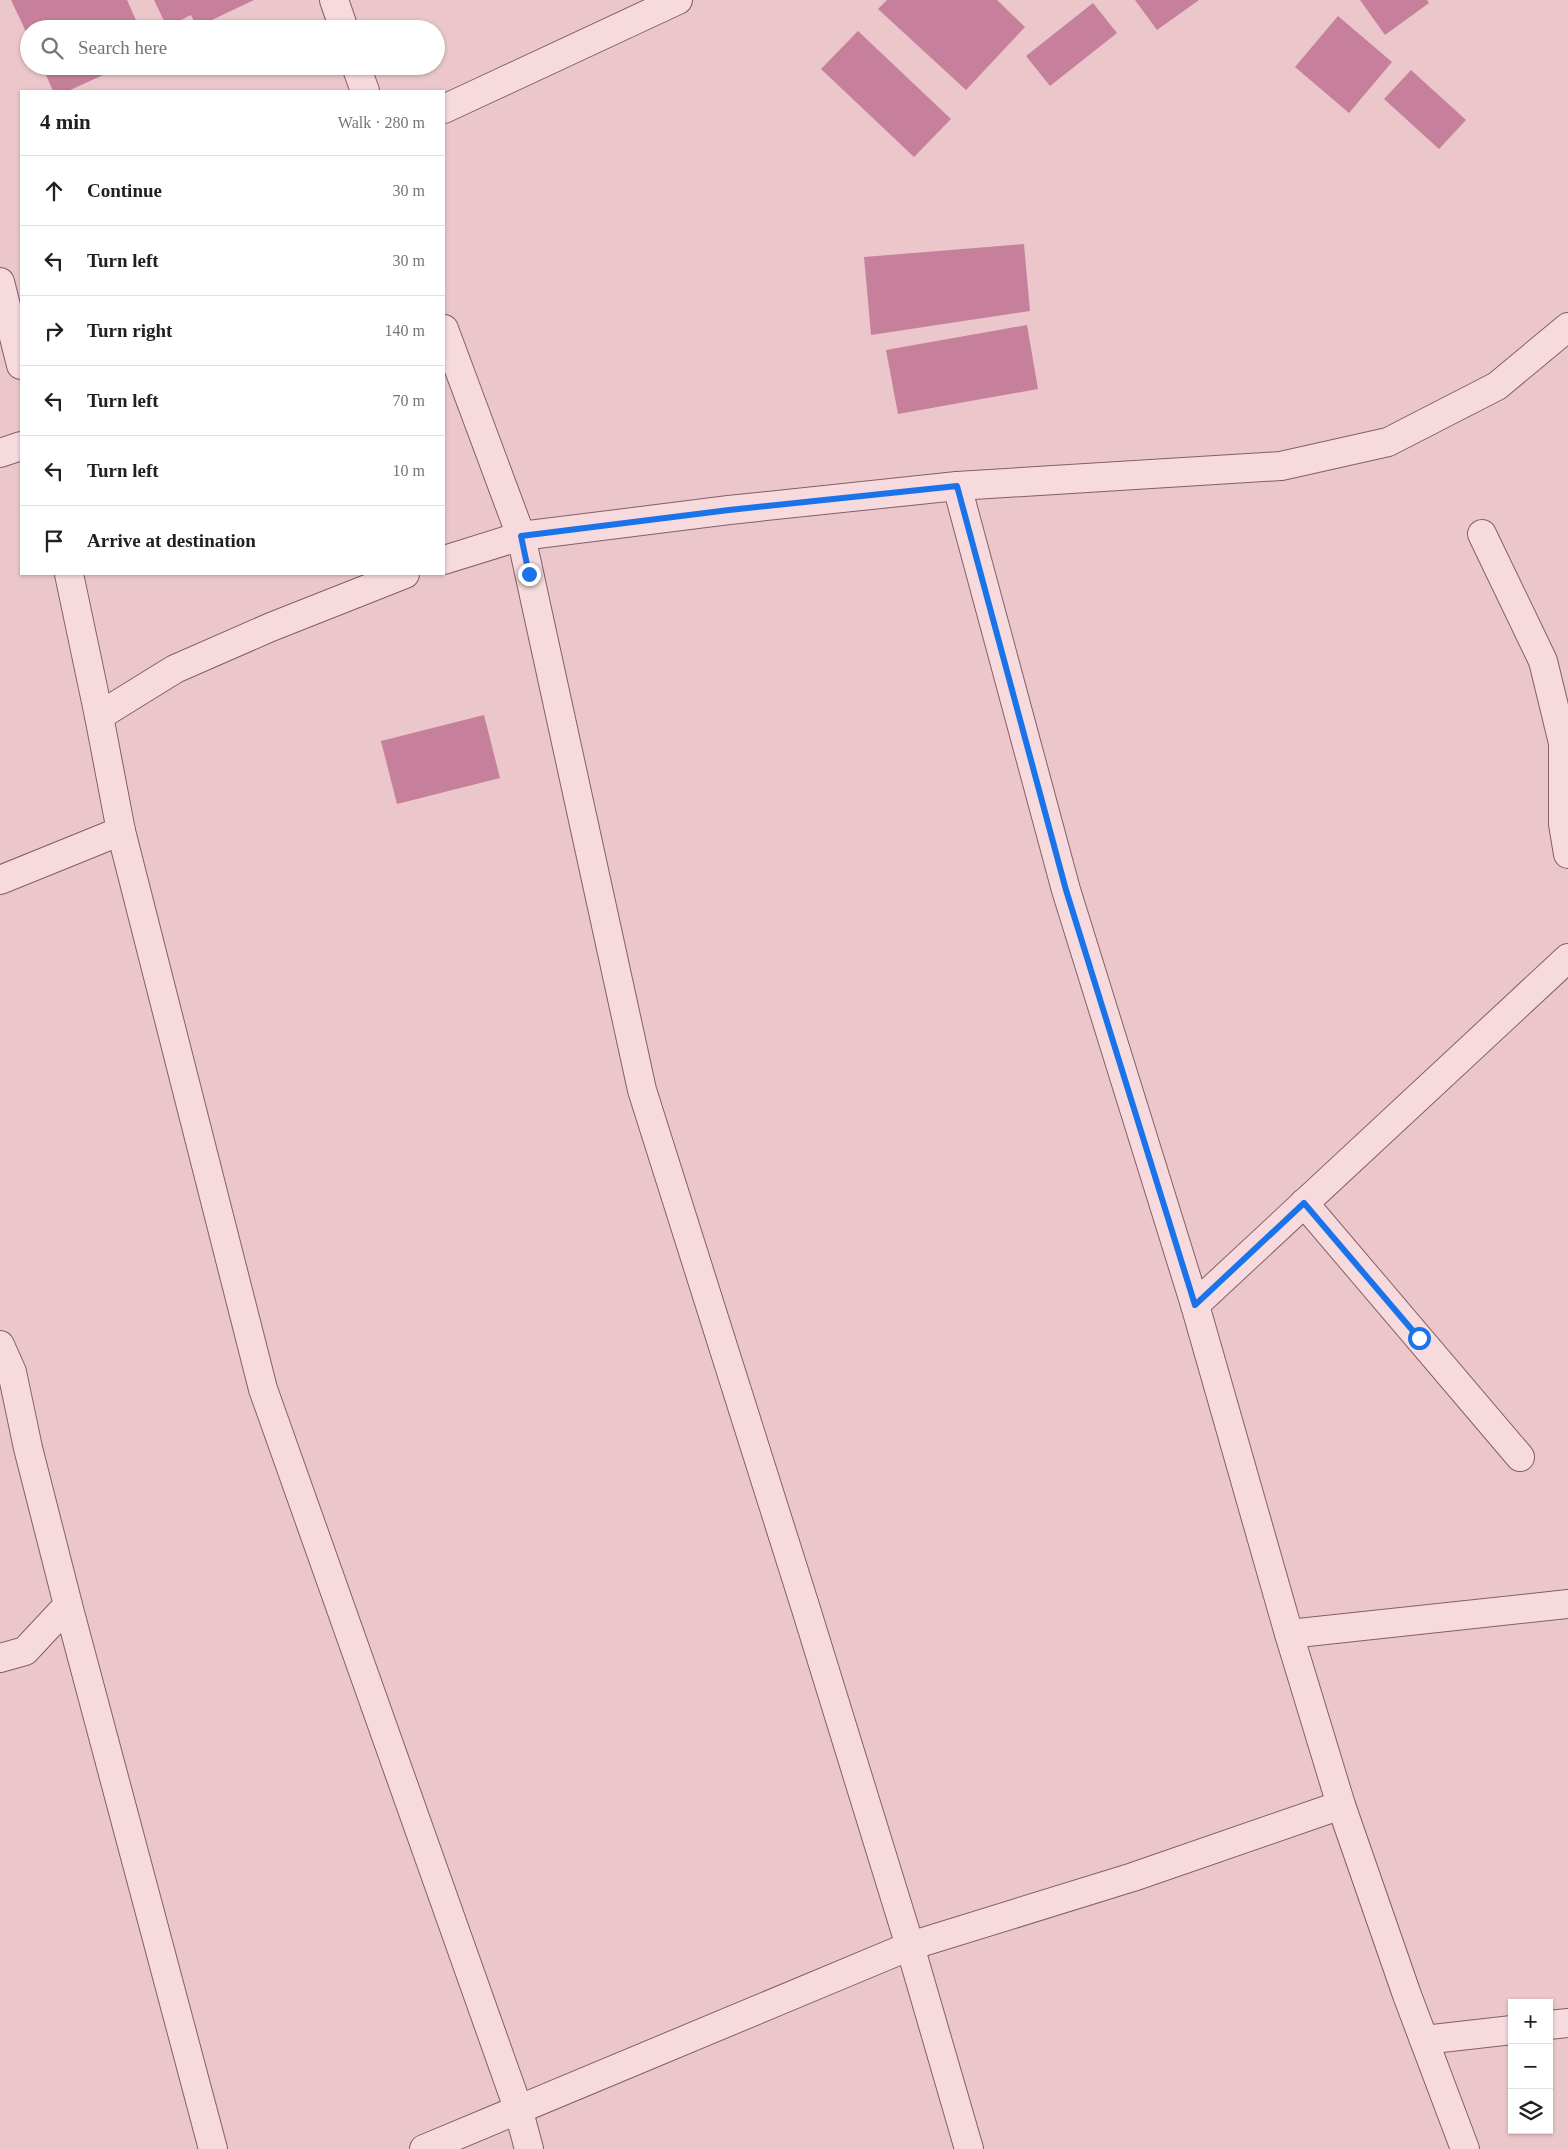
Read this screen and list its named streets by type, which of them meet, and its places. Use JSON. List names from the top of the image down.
{
  "page": {
    "search": "Search here",
    "heading": ["4 min", "Walk · 280 m"],
    "list": [
      ["Continue", "30 m"],
      ["Turn left", "30 m"],
      ["Turn right", "140 m"],
      ["Turn left", "70 m"],
      ["Turn left", "10 m"],
      "Arrive at destination"
    ],
    "map_buttons": ["+", "−"]
  }
}
